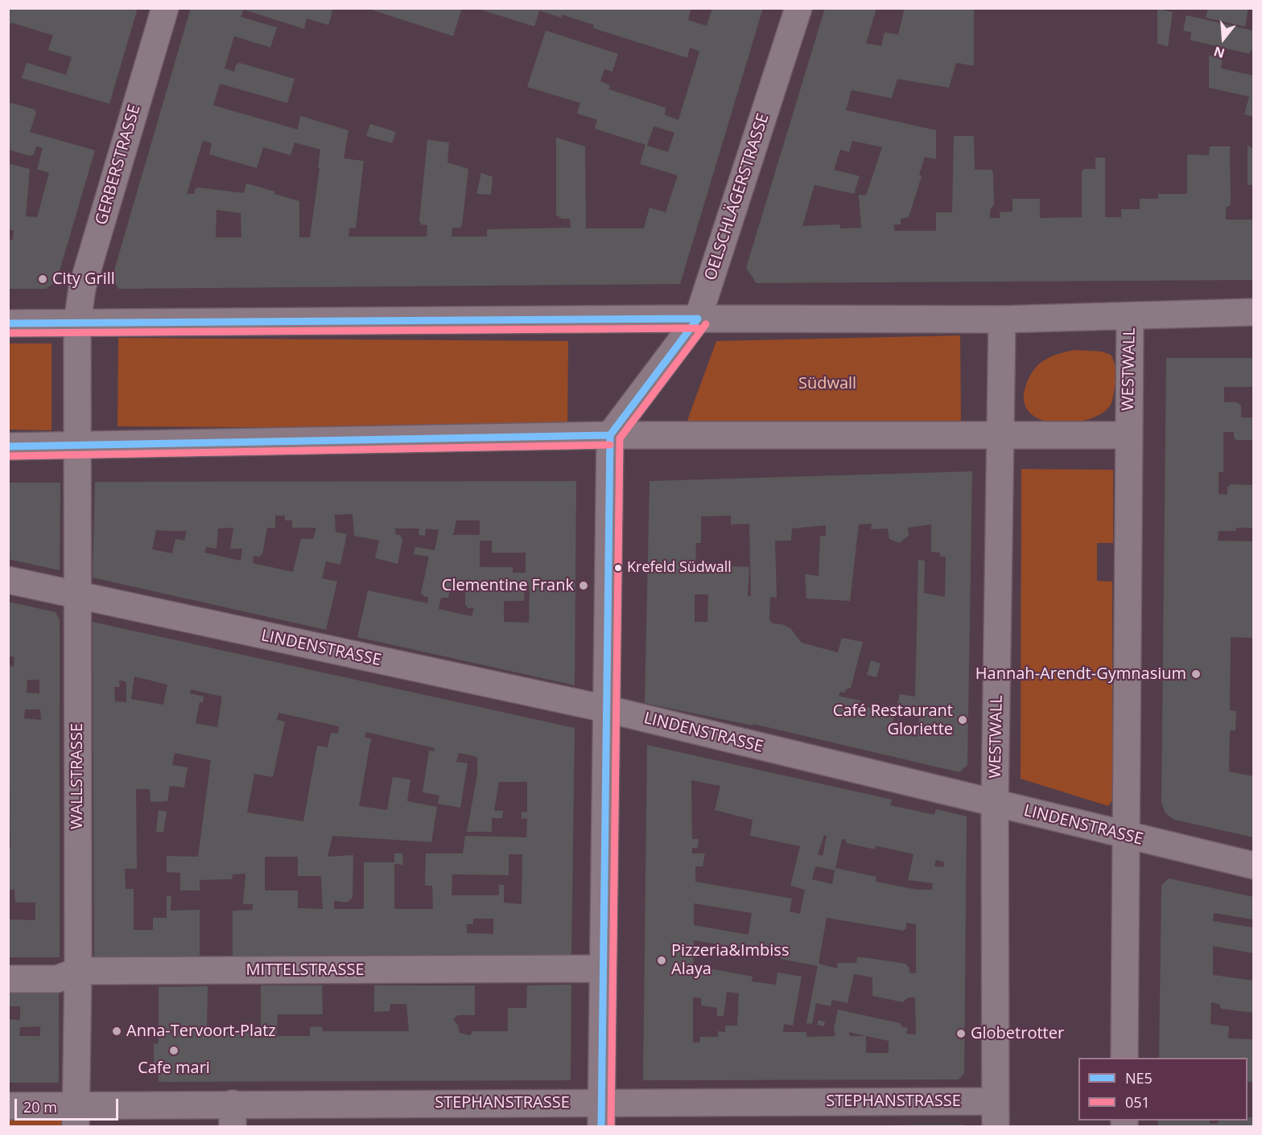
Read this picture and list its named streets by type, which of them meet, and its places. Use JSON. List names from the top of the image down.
{
  "streets": {
    "street": [
      "GERBERSTRASSE",
      "OELSCHLÄGERSTRASSE",
      "WESTWALL",
      "LINDENSTRASSE",
      "WALLSTRASSE",
      "MITTELSTRASSE",
      "STEPHANSTRASSE"
    ]
  },
  "crossings": [
    ["GERBERSTRASSE", "WALLSTRASSE"],
    ["WESTWALL", "LINDENSTRASSE"],
    ["WESTWALL", "STEPHANSTRASSE"],
    ["LINDENSTRASSE", "WALLSTRASSE"],
    ["WALLSTRASSE", "MITTELSTRASSE"],
    ["WALLSTRASSE", "STEPHANSTRASSE"]
  ],
  "parks": ["Südwall"],
  "places": [
    "City Grill",
    "Krefeld Südwall",
    "Clementine Frank",
    "Hannah-Arendt-Gymnasium",
    "Café Restaurant Gloriette",
    "Pizzeria&Imbiss Alaya",
    "Anna-Tervoort-Platz",
    "Globetrotter",
    "Cafe mari"
  ],
  "lines": ["transit line NE5", "transit line 051"],
  "legend": ["NE5", "051"],
  "scale_bar": "20 m",
  "north": "bottom"
}
